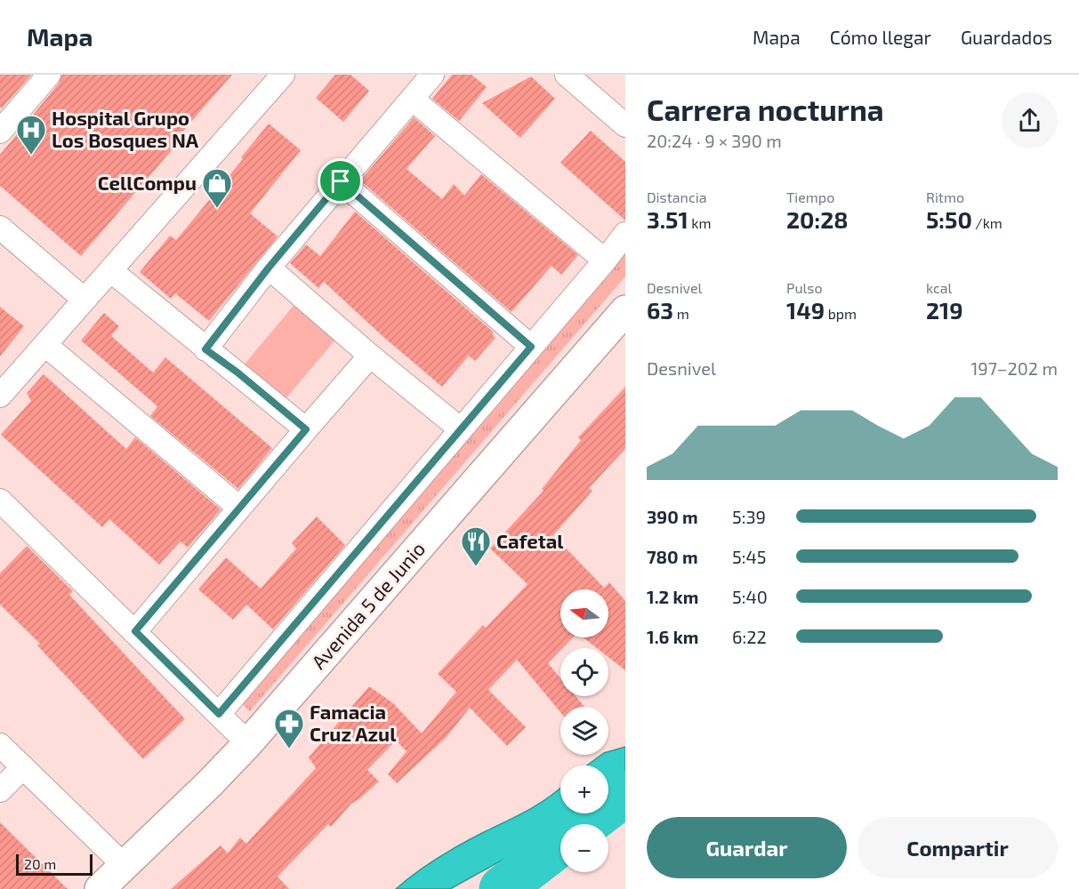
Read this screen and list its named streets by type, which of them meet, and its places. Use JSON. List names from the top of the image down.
{
  "streets": {
    "street": ["Avenida 5 de Junio"]
  },
  "places": {
    "hospital": ["Hospital Grupo Los Bosques NA"],
    "shop": ["CellCompu"],
    "restaurant": ["Cafetal"],
    "pharmacy": ["Famacia Cruz Azul"]
  },
  "scale_bar": "20 m",
  "north": "left",
  "page": {
    "header": "Mapa",
    "nav": ["Mapa", "Cómo llegar", "Guardados"],
    "heading": ["Carrera nocturna", "20:24 · 9 × 390 m"],
    "stats": [
      ["Distancia", "3.51 km"],
      ["Tiempo", "20:28"],
      ["Ritmo", "5:50 /km"],
      ["Desnivel", "63 m"],
      ["Pulso", "149 bpm"],
      ["kcal", "219"]
    ],
    "chart": ["Desnivel", "197–202 m"],
    "list": [
      {
        "name": "390 m",
        "note": "5:39"
      },
      {
        "name": "780 m",
        "note": "5:45"
      },
      {
        "name": "1.2 km",
        "note": "5:40"
      },
      {
        "name": "1.6 km",
        "note": "6:22"
      }
    ],
    "map_buttons": ["+", "−"],
    "buttons": ["Guardar", "Compartir"],
    "scale": "20 m"
  }
}
